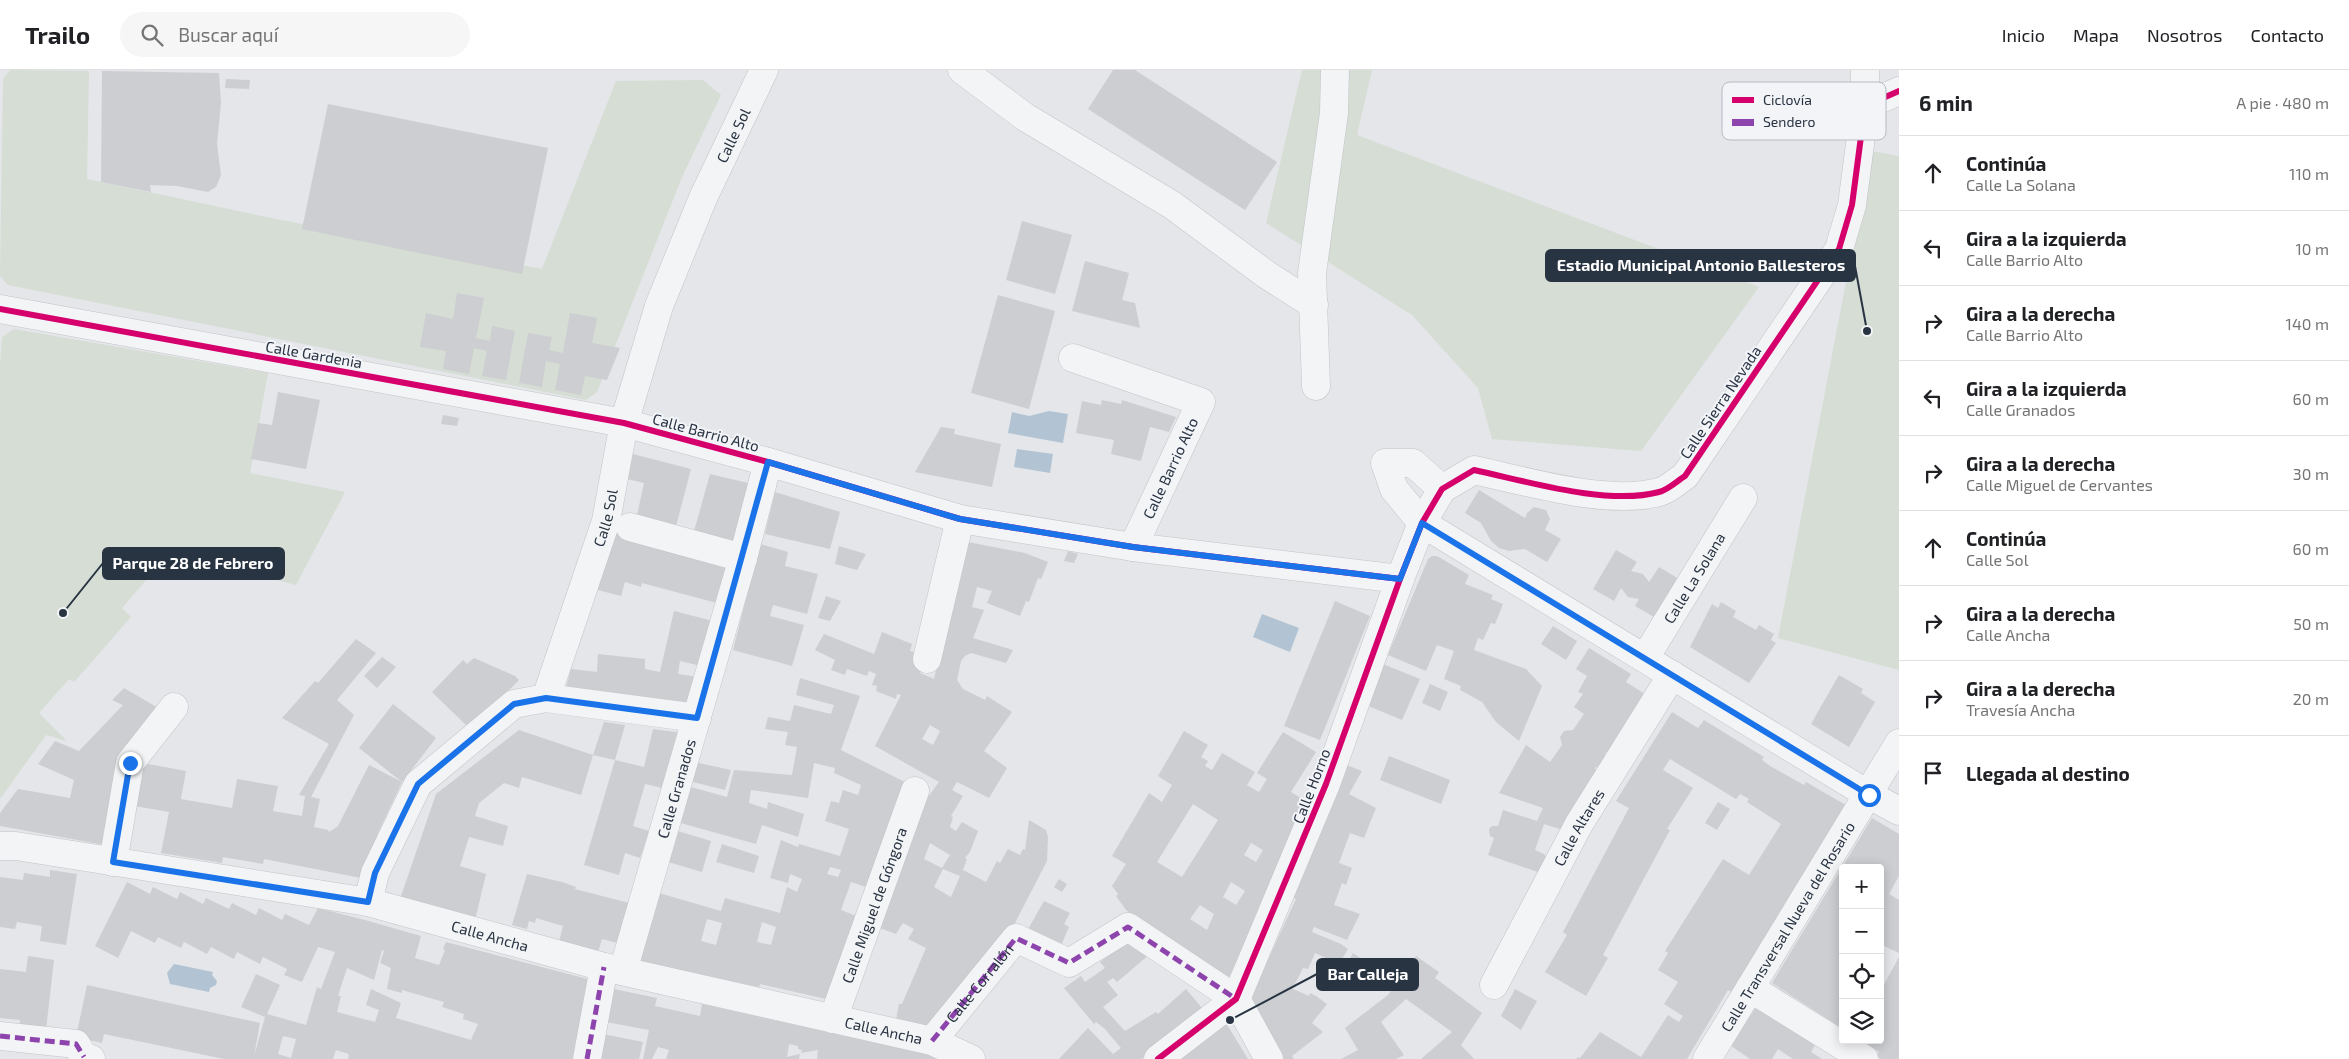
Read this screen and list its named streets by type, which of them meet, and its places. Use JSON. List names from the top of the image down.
{
  "streets": {
    "street": [
      "Calle Sol",
      "Calle Gardenia",
      "Calle Sierra Nevada",
      "Calle Barrio Alto",
      "Calle La Solana",
      "Calle Horno",
      "Calle Granados",
      "Calle Altares",
      "Calle Miguel de Góngora",
      "Calle Transversal Nueva del Rosario",
      "Calle Ancha",
      "Calle Corralón"
    ]
  },
  "crossings": [
    ["Calle Sol", "Calle Gardenia"],
    ["Calle Sol", "Calle Barrio Alto"],
    ["Calle Gardenia", "Calle Barrio Alto"],
    ["Calle Barrio Alto", "Calle Horno"],
    ["Calle Barrio Alto", "Calle Granados"],
    ["Calle Horno", "Calle Corralón"],
    ["Calle Granados", "Calle Ancha"],
    ["Calle Miguel de Góngora", "Calle Ancha"],
    ["Calle Ancha", "Calle Corralón"]
  ],
  "places": ["Estadio Municipal Antonio Ballesteros", "Parque 28 de Febrero", "Bar Calleja"],
  "legend": ["Ciclovía", "Sendero"],
  "page": {
    "header": "Trailo",
    "search": "Buscar aquí",
    "nav": [
      "Inicio",
      "Mapa",
      "Nosotros",
      "Contacto"
    ],
    "heading": ["6 min", "A pie · 480 m"],
    "list": [
      ["Continúa", "Calle La Solana", "110 m"],
      ["Gira a la izquierda", "Calle Barrio Alto", "10 m"],
      ["Gira a la derecha", "Calle Barrio Alto", "140 m"],
      ["Gira a la izquierda", "Calle Granados", "60 m"],
      ["Gira a la derecha", "Calle Miguel de Cervantes", "30 m"],
      ["Continúa", "Calle Sol", "60 m"],
      ["Gira a la derecha", "Calle Ancha", "50 m"],
      ["Gira a la derecha", "Travesía Ancha", "20 m"],
      "Llegada al destino"
    ],
    "map_buttons": ["+", "−"]
  }
}
